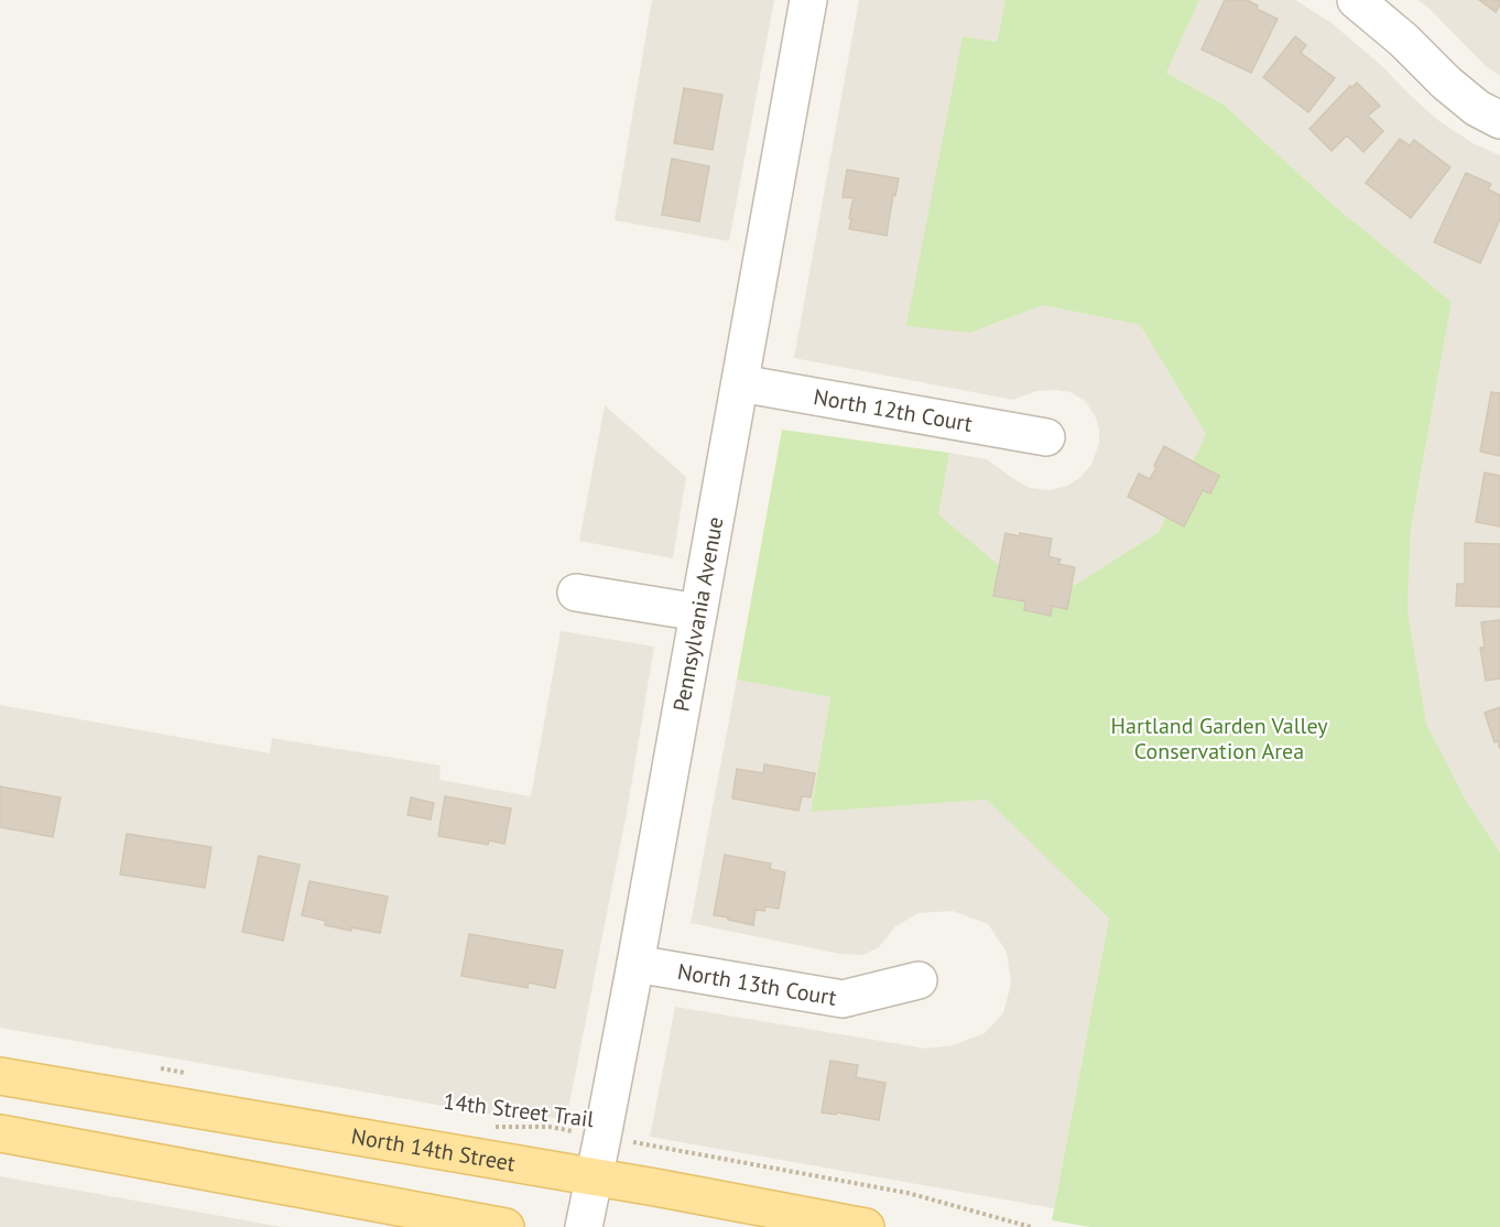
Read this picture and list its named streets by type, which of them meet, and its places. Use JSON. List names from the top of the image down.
{
  "streets": {
    "main road": ["North 14th Street"],
    "street": ["North 12th Court", "Pennsylvania Avenue", "North 13th Court"],
    "path": ["14th Street Trail"]
  },
  "crossings": [
    ["North 12th Court", "Pennsylvania Avenue"],
    ["Pennsylvania Avenue", "North 13th Court"],
    ["Pennsylvania Avenue", "14th Street Trail"],
    ["Pennsylvania Avenue", "North 14th Street"]
  ],
  "parks": ["Hartland Garden Valley Conservation Area"]
}
